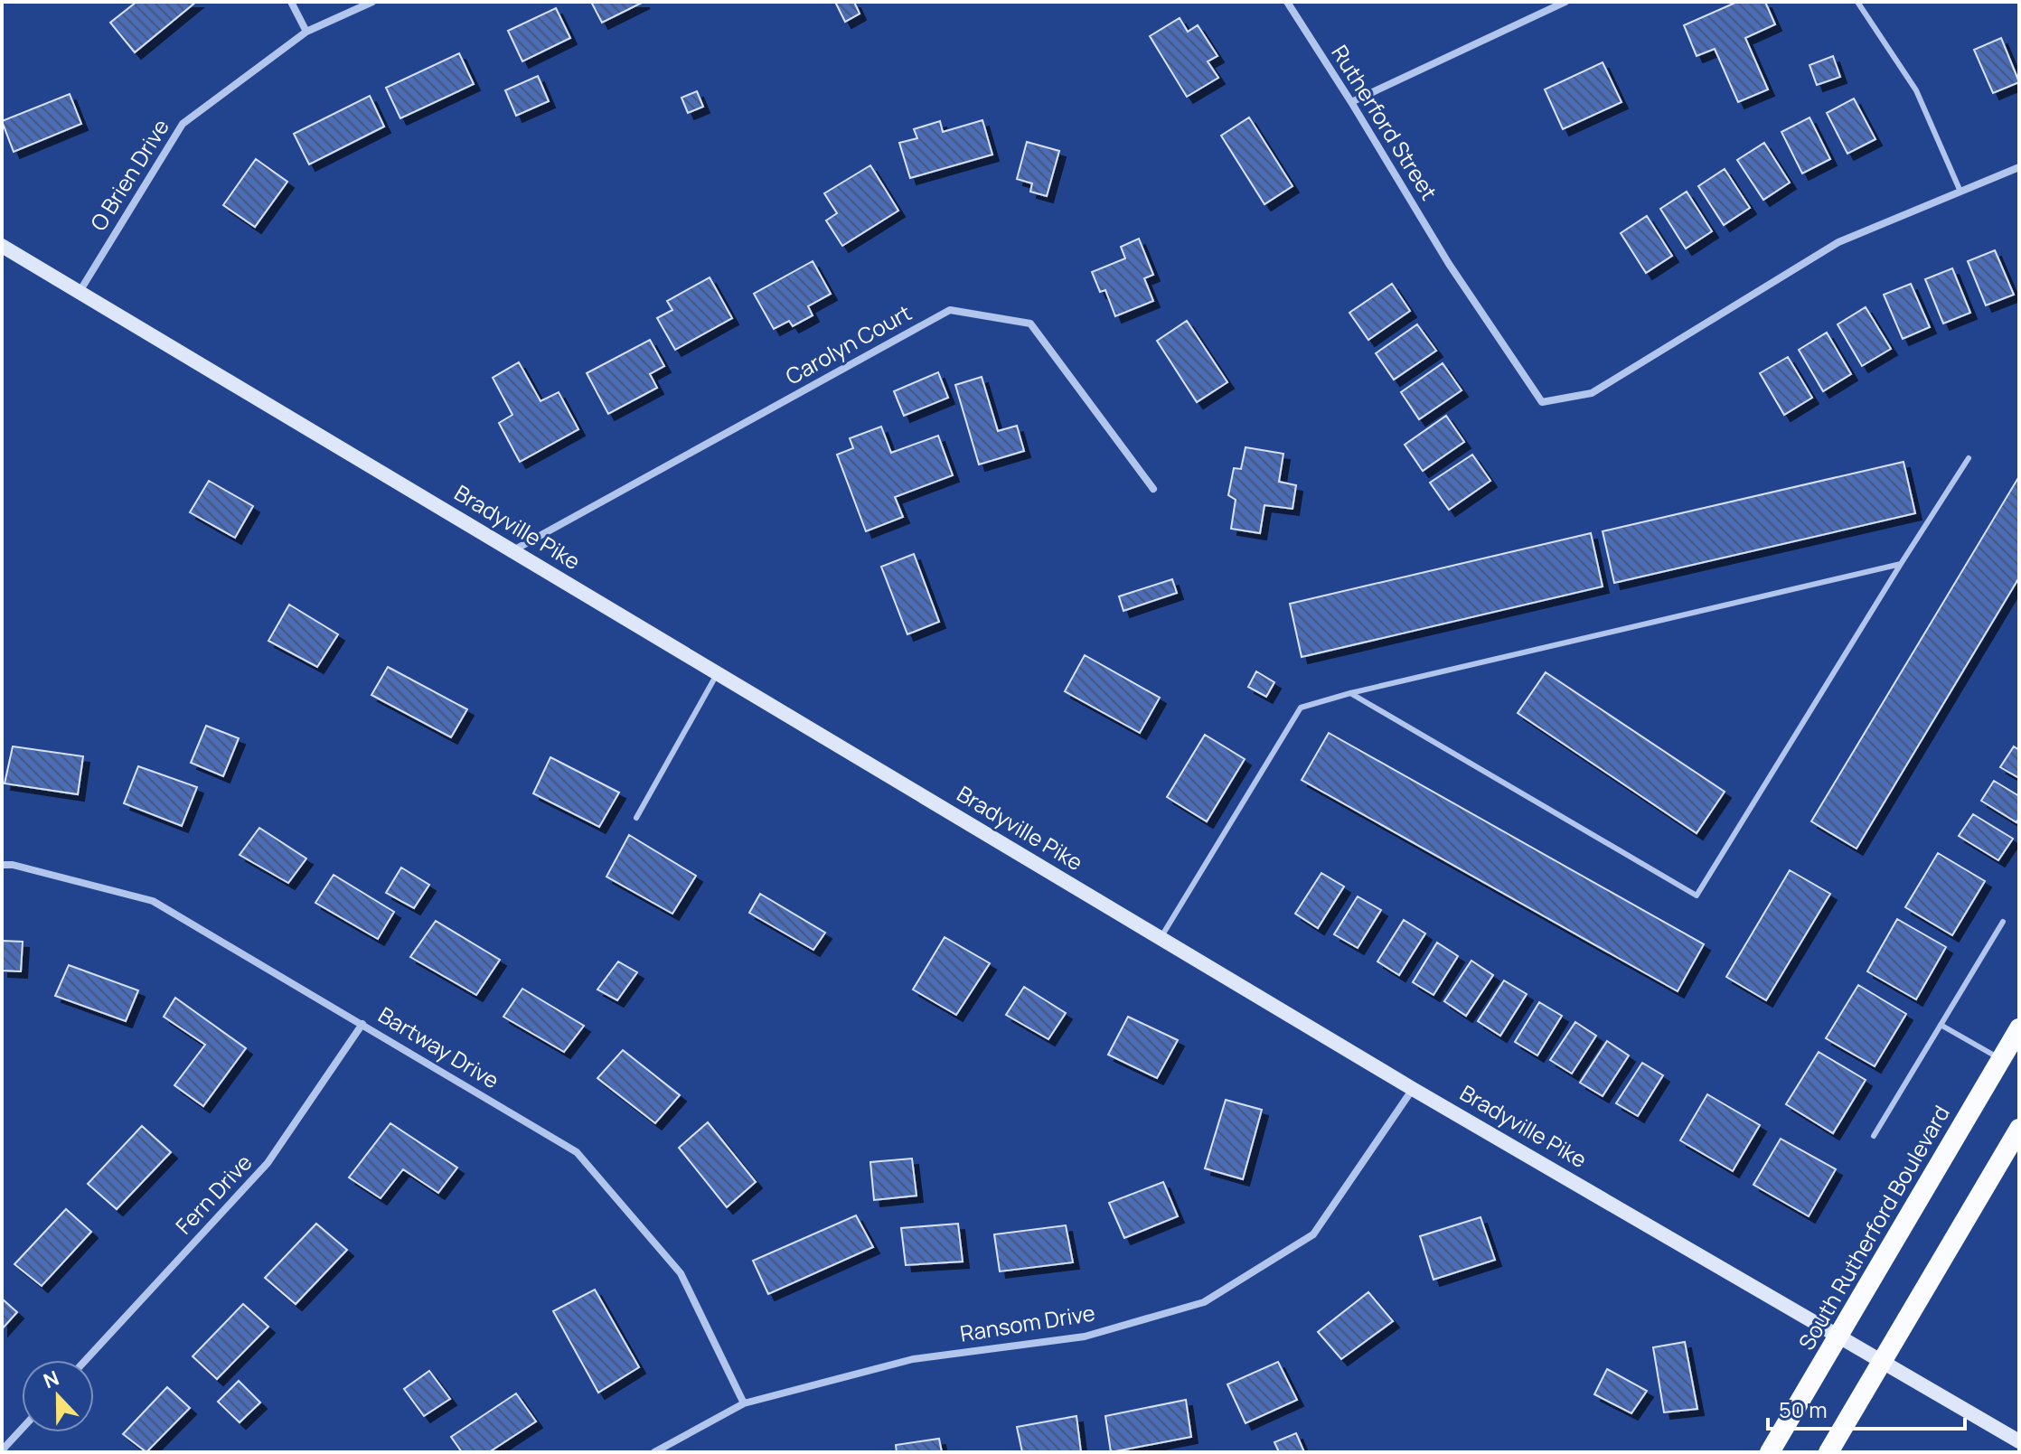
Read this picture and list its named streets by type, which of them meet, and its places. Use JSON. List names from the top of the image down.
{
  "streets": {
    "highway": ["South Rutherford Boulevard"],
    "main road": ["Bradyville Pike"],
    "street": [
      "Rutherford Street",
      "O Brien Drive",
      "Carolyn Court",
      "Bartway Drive",
      "Fern Drive",
      "Ransom Drive"
    ]
  },
  "crossings": [
    ["O Brien Drive", "Bradyville Pike"],
    ["Carolyn Court", "Bradyville Pike"],
    ["Bradyville Pike", "South Rutherford Boulevard"],
    ["Bradyville Pike", "Ransom Drive"],
    ["Bartway Drive", "Fern Drive"],
    ["Bartway Drive", "Ransom Drive"]
  ],
  "scale_bar": "50 m",
  "north": "top"
}
